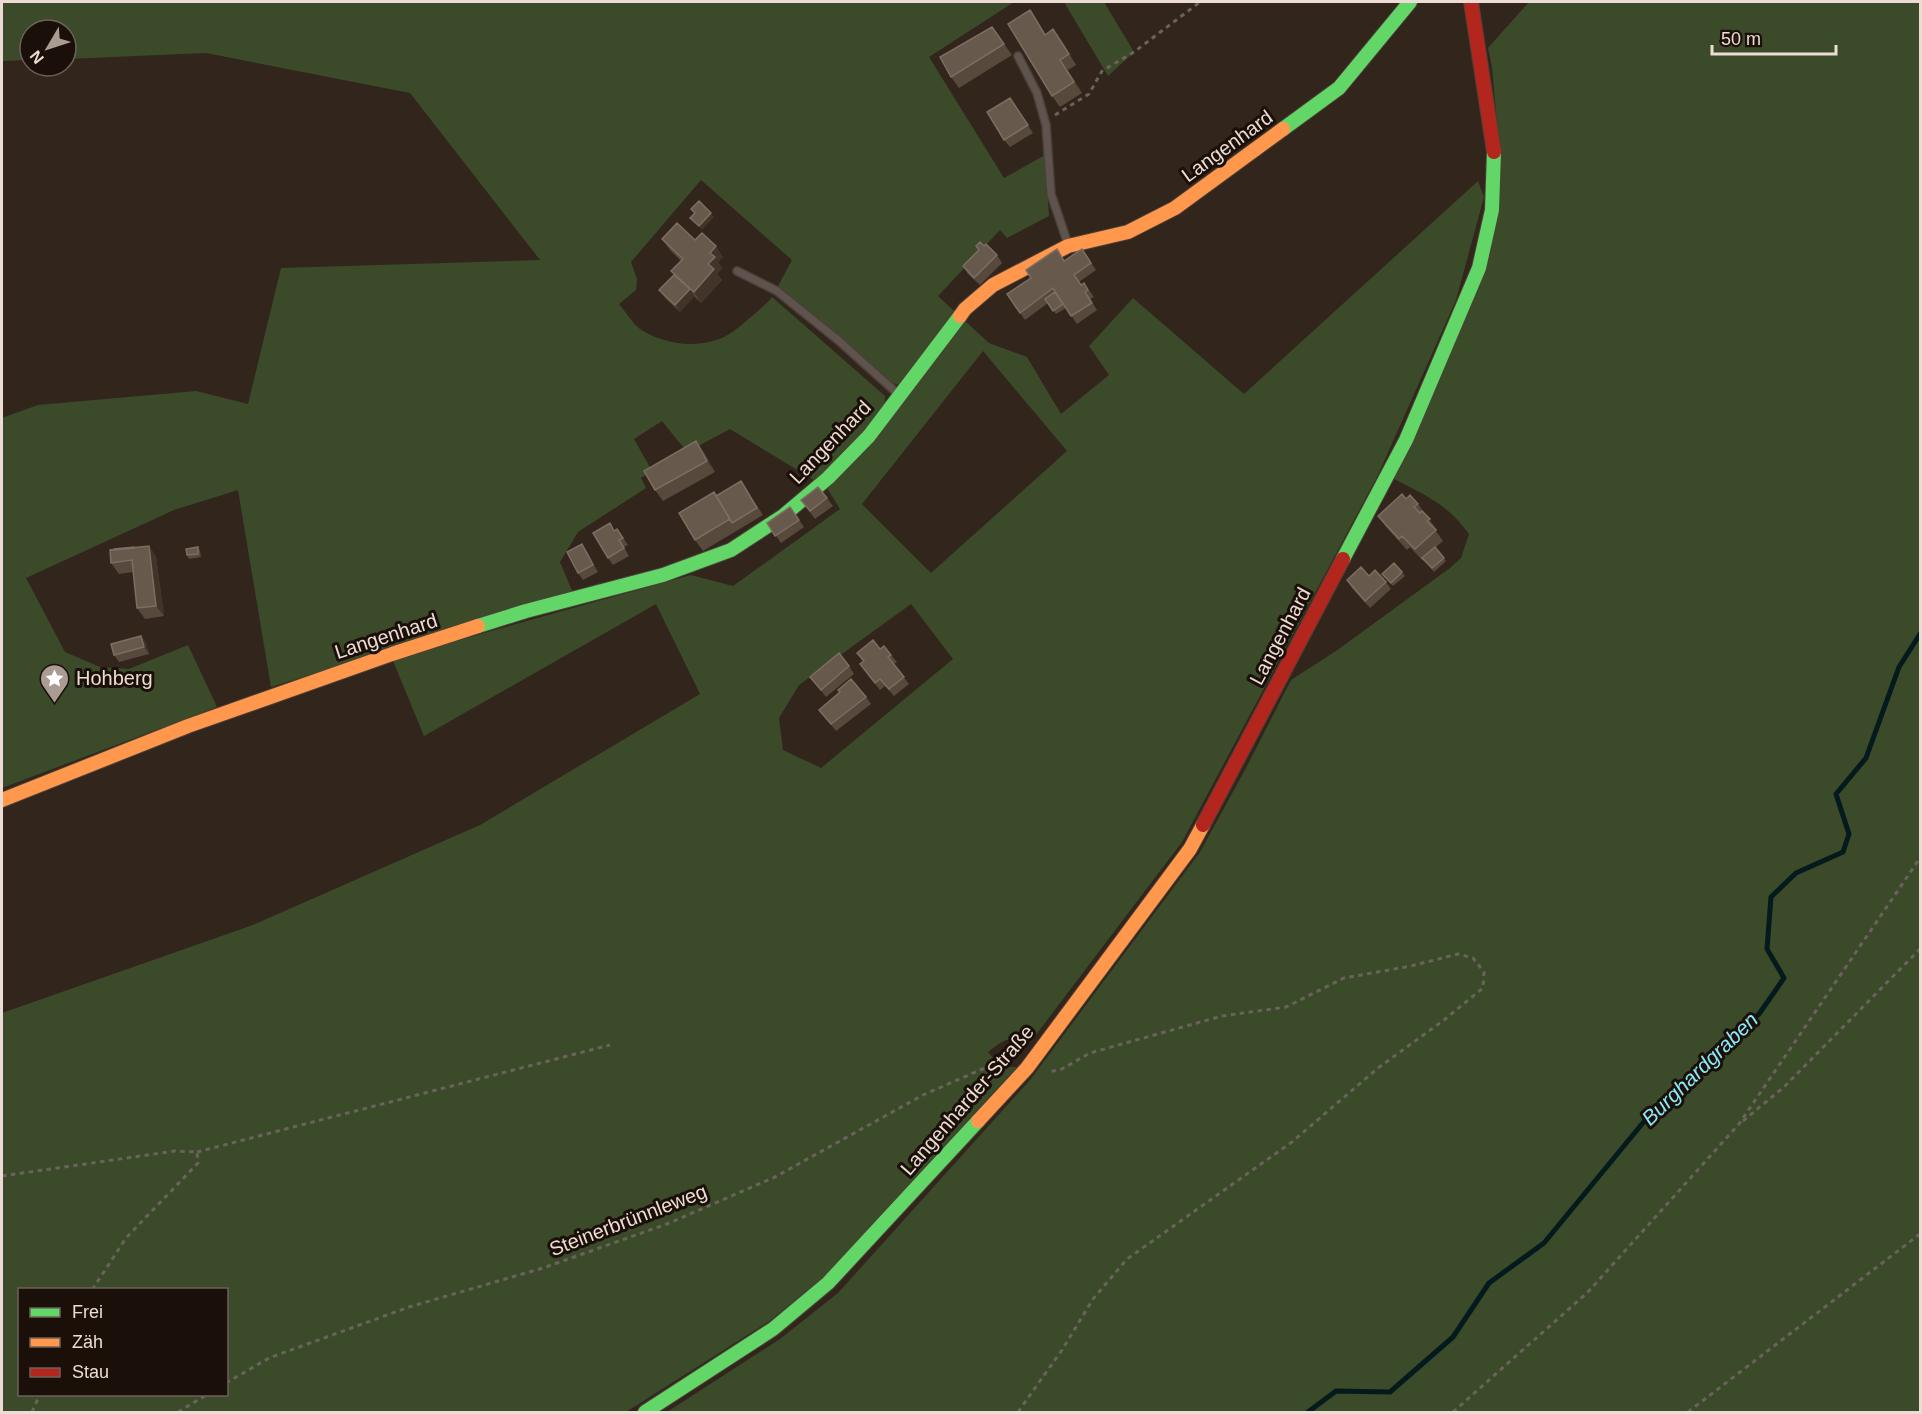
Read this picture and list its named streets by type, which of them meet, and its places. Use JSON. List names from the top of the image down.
{
  "streets": {
    "street": ["Langenhard", "Langenharder-Straße"],
    "path": ["Steinerbrünnleweg"]
  },
  "crossings": [
    ["Langenhard", "Langenharder-Straße"],
    ["Langenharder-Straße", "Steinerbrünnleweg"]
  ],
  "water": ["Burghardgraben"],
  "places": {
    "place": ["Hohberg"]
  },
  "legend": ["Frei", "Zäh", "Stau"],
  "scale_bar": "50 m",
  "north": "bottom left"
}
